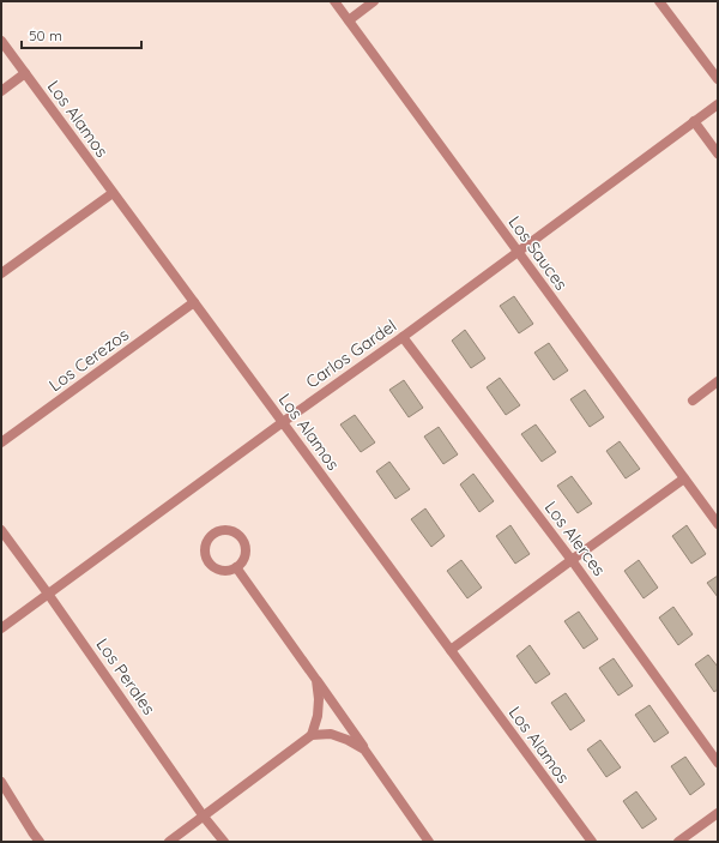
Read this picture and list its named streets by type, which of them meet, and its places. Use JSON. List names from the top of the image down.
{
  "streets": {
    "street": [
      "Los Alamos",
      "Los Sauces",
      "Carlos Gardel",
      "Los Cerezos",
      "Los Alerces",
      "Los Perales"
    ]
  },
  "crossings": [
    ["Los Alamos", "Carlos Gardel"],
    ["Los Alamos", "Los Cerezos"],
    ["Los Sauces", "Carlos Gardel"],
    ["Carlos Gardel", "Los Alerces"],
    ["Carlos Gardel", "Los Perales"]
  ],
  "scale_bar": "50 m"
}
